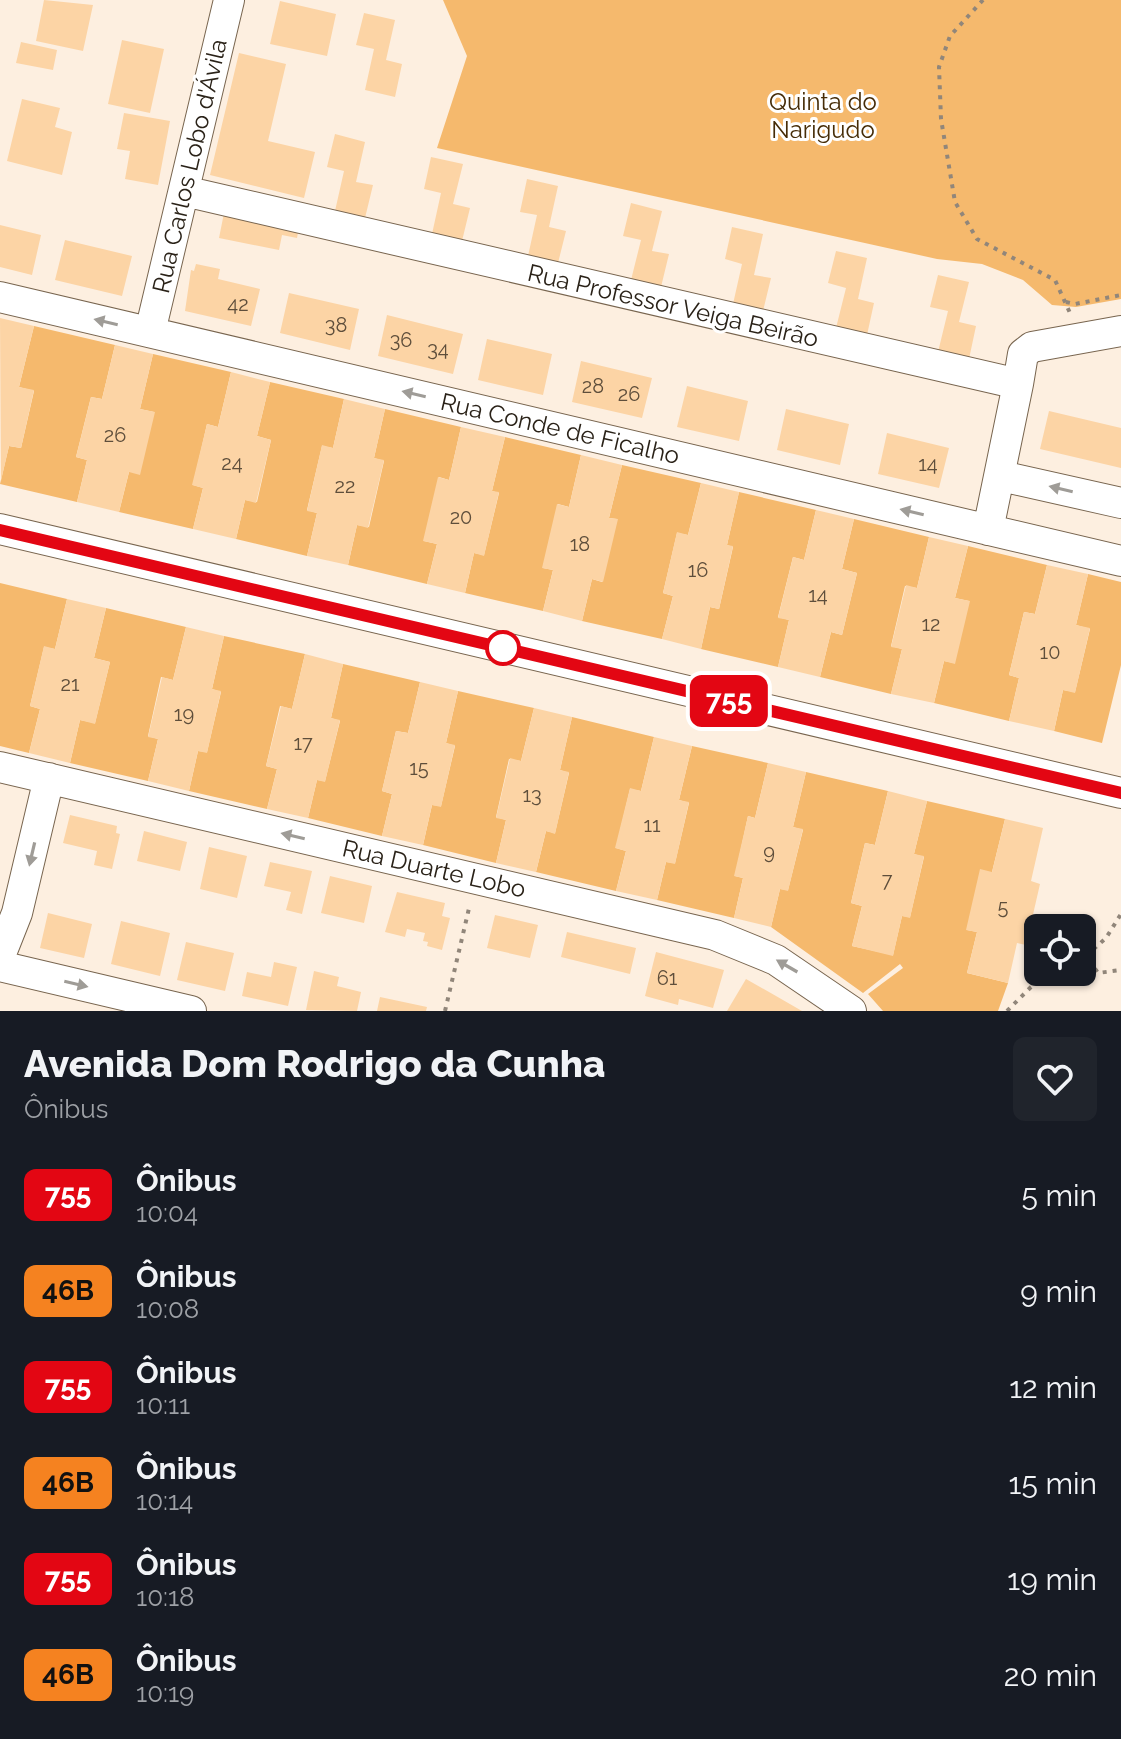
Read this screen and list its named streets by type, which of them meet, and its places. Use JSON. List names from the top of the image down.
{
  "streets": {
    "street": [
      "Rua Carlos Lobo d'Ávila",
      "Rua Professor Veiga Beirão",
      "Rua Conde de Ficalho",
      "Rua Duarte Lobo"
    ]
  },
  "crossings": [
    ["Rua Carlos Lobo d'Ávila", "Rua Professor Veiga Beirão"],
    ["Rua Carlos Lobo d'Ávila", "Rua Conde de Ficalho"]
  ],
  "parks": ["Quinta do Narigudo"],
  "lines": ["bus line 755"],
  "house_numbers": [
    "42",
    "38",
    "36",
    "34",
    "28",
    "26",
    "26",
    "24",
    "14",
    "22",
    "20",
    "18",
    "16",
    "14",
    "12",
    "10",
    "21",
    "19",
    "17",
    "15",
    "13",
    "11",
    "9",
    "7",
    "5",
    "61"
  ],
  "page": {
    "on_map": "755",
    "heading": ["Avenida Dom Rodrigo da Cunha", "Ônibus"],
    "list": [
      {
        "mark": "755",
        "name": "Ônibus",
        "note": "10:04",
        "value": "5 min"
      },
      {
        "mark": "46B",
        "name": "Ônibus",
        "note": "10:08",
        "value": "9 min"
      },
      {
        "mark": "755",
        "name": "Ônibus",
        "note": "10:11",
        "value": "12 min"
      },
      {
        "mark": "46B",
        "name": "Ônibus",
        "note": "10:14",
        "value": "15 min"
      },
      {
        "mark": "755",
        "name": "Ônibus",
        "note": "10:18",
        "value": "19 min"
      },
      {
        "mark": "46B",
        "name": "Ônibus",
        "note": "10:19",
        "value": "20 min"
      }
    ]
  }
}
